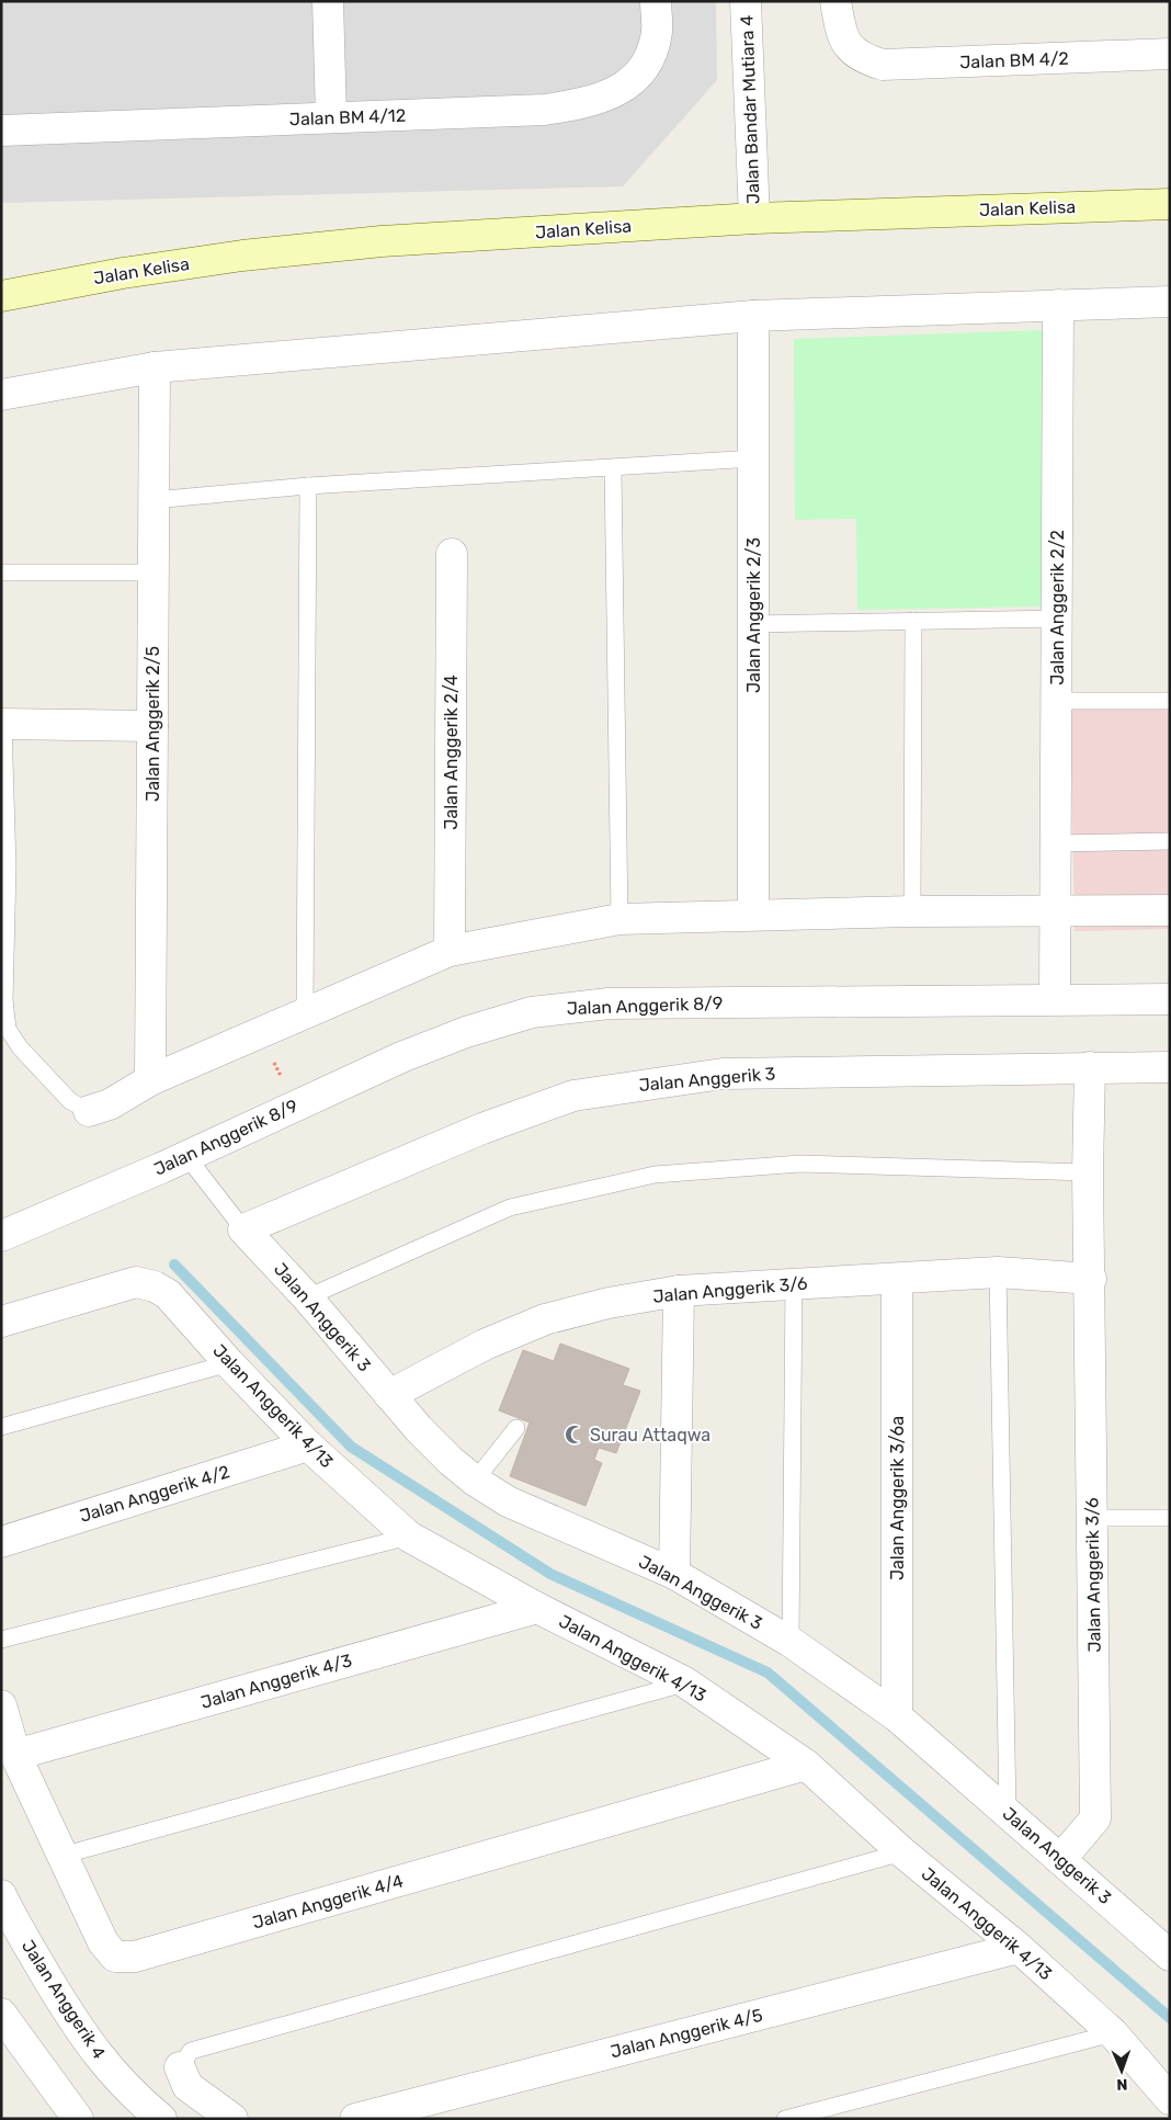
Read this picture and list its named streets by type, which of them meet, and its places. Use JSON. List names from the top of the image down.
{
  "streets": {
    "main road": ["Jalan Kelisa"],
    "street": [
      "Jalan BM 4/2",
      "Jalan Bandar Mutiara 4",
      "Jalan BM 4/12",
      "Jalan Anggerik 2/2",
      "Jalan Anggerik 2/3",
      "Jalan Anggerik 2/5",
      "Jalan Anggerik 2/4",
      "Jalan Anggerik 8/9",
      "Jalan Anggerik 3",
      "Jalan Anggerik 3/6",
      "Jalan Anggerik 4/13",
      "Jalan Anggerik 4/2",
      "Jalan Anggerik 3/6a",
      "Jalan Anggerik 4/3",
      "Jalan Anggerik 4/4",
      "Jalan Anggerik 4",
      "Jalan Anggerik 4/5"
    ]
  },
  "crossings": [
    ["Jalan Bandar Mutiara 4", "Jalan Kelisa"],
    ["Jalan Anggerik 2/2", "Jalan Anggerik 8/9"],
    ["Jalan Anggerik 3", "Jalan Anggerik 3/6"],
    ["Jalan Anggerik 3", "Jalan Anggerik 3/6a"],
    ["Jalan Anggerik 3/6", "Jalan Anggerik 3/6a"],
    ["Jalan Anggerik 4/13", "Jalan Anggerik 4/2"],
    ["Jalan Anggerik 4/13", "Jalan Anggerik 4/3"],
    ["Jalan Anggerik 4/13", "Jalan Anggerik 4/4"],
    ["Jalan Anggerik 4/13", "Jalan Anggerik 4/5"],
    ["Jalan Anggerik 4/3", "Jalan Anggerik 4/4"]
  ],
  "places": {
    "mosque": ["Surau Attaqwa"]
  },
  "north": "bottom"
}
